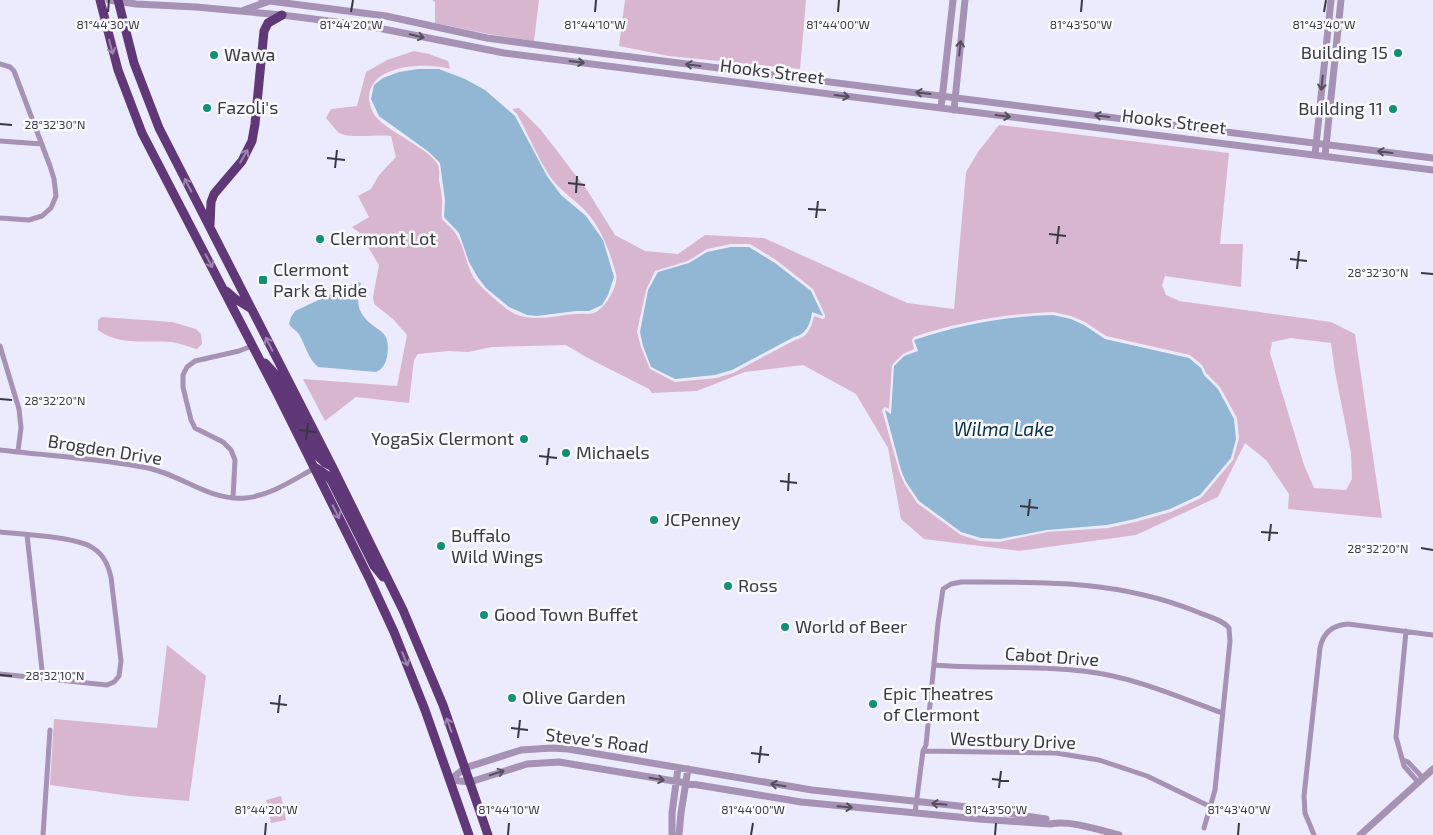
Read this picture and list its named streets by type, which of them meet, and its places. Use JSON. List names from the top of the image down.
{
  "streets": {
    "street": [
      "Hooks Street",
      "Brogden Drive",
      "Cabot Drive",
      "Steve's Road",
      "Westbury Drive"
    ]
  },
  "water": ["Wilma Lake"],
  "places": {
    "other": [
      "Building 15",
      "Wawa",
      "Fazoli's",
      "Building 11",
      "Clermont Lot",
      "YogaSix Clermont",
      "Michaels",
      "JCPenney",
      "Buffalo Wild Wings",
      "Ross",
      "Good Town Buffet",
      "World of Beer",
      "Olive Garden",
      "Epic Theatres of Clermont"
    ],
    "transit": ["Clermont Park & Ride"]
  },
  "coordinates": [
    "81°44'30\"W",
    "81°44'20\"W",
    "81°44'10\"W",
    "81°44'00\"W",
    "81°43'50\"W",
    "81°43'40\"W",
    "28°32'30\"N",
    "28°32'20\"N",
    "28°32'10\"N"
  ]
}
